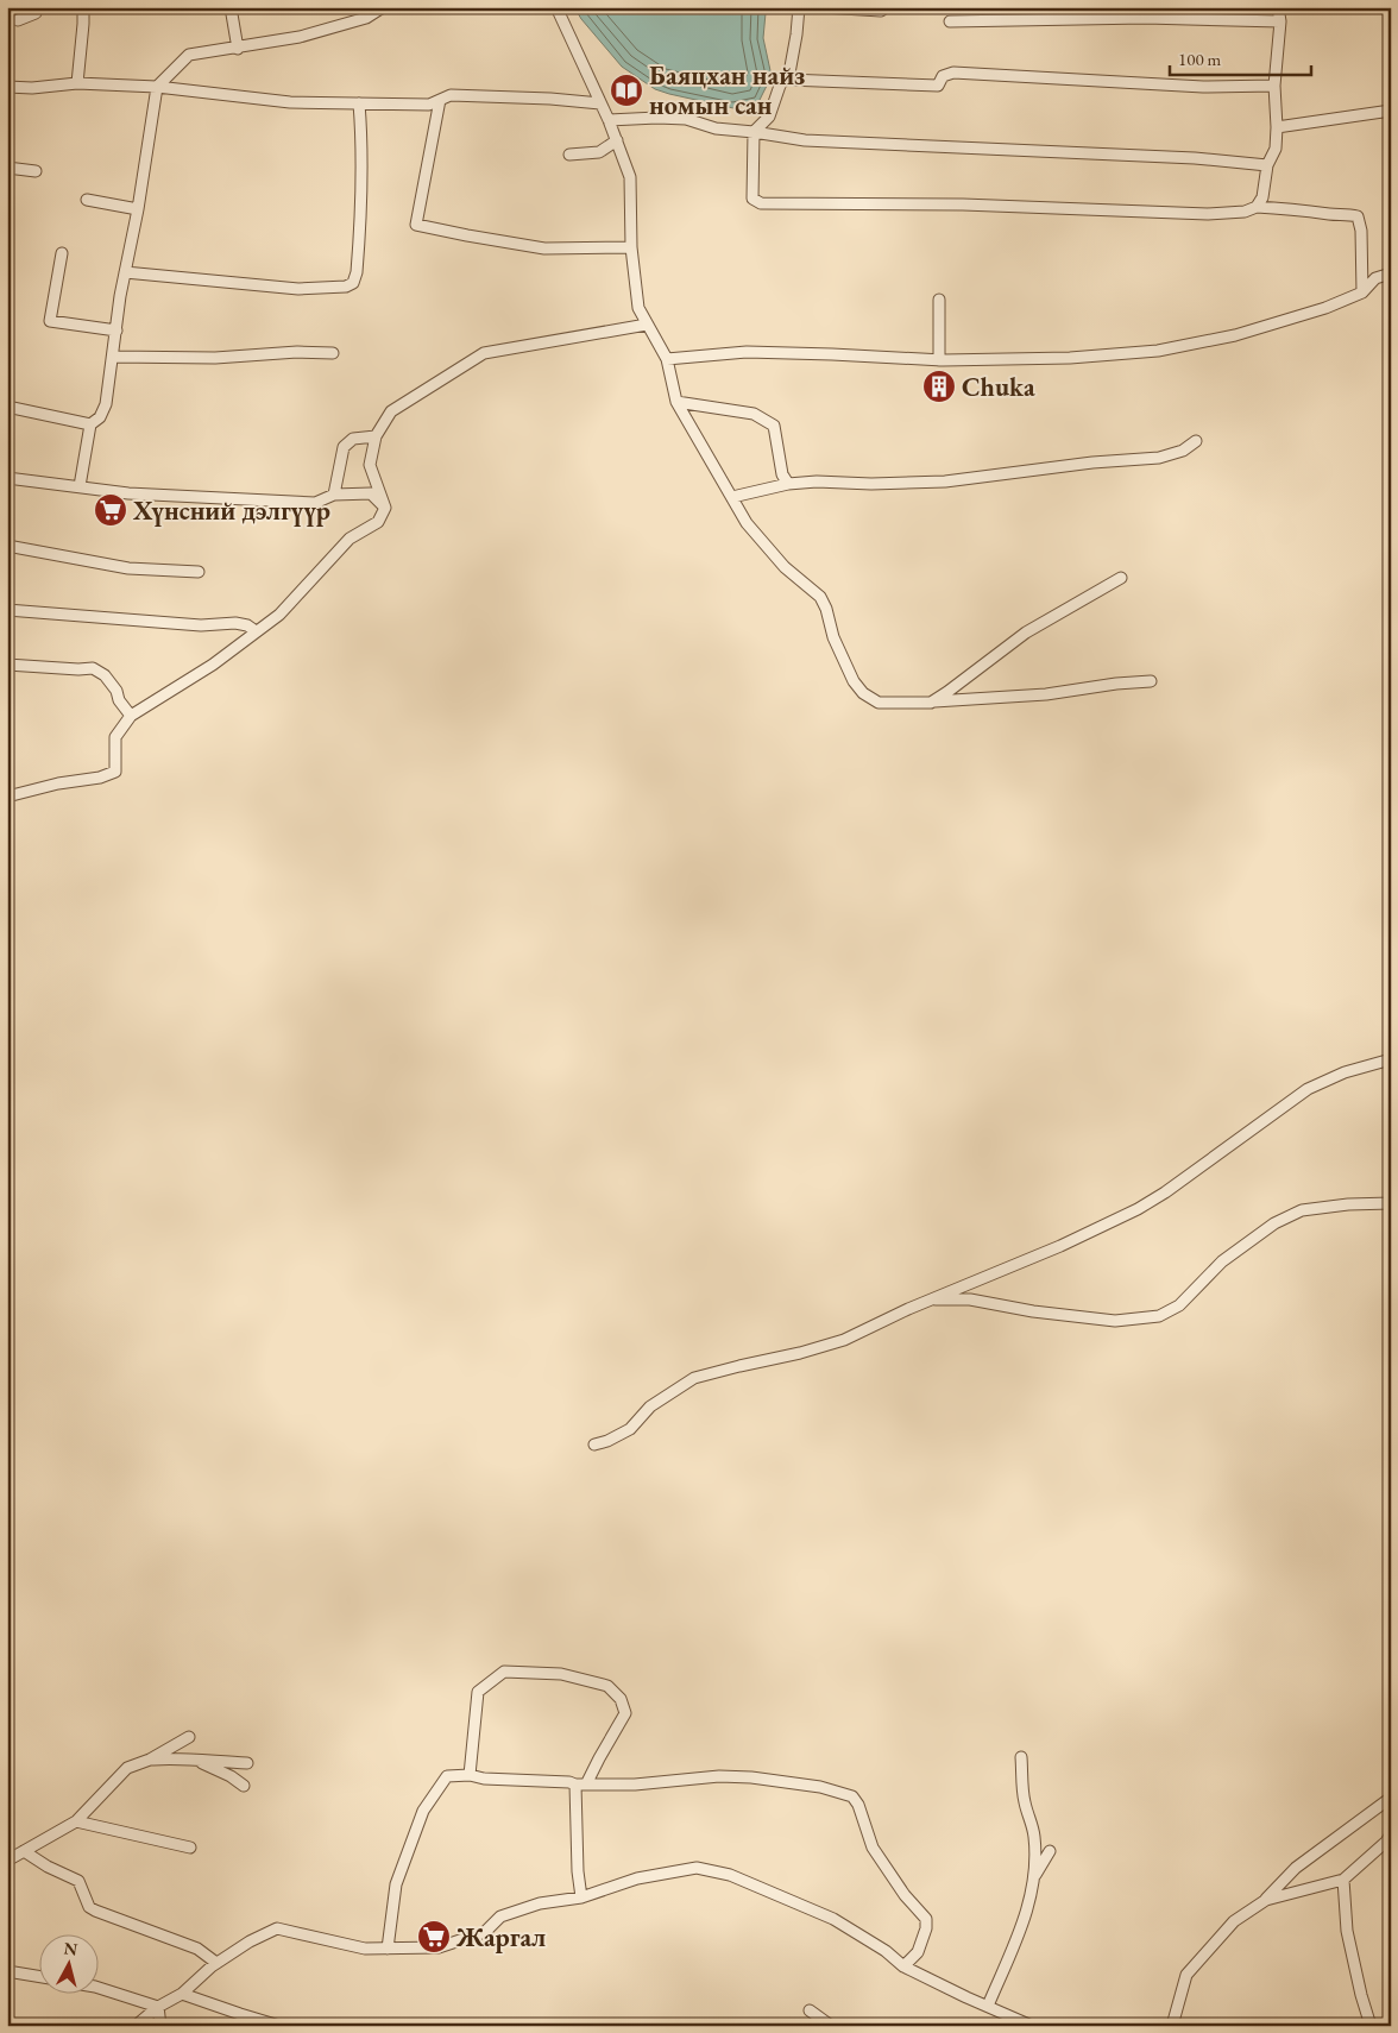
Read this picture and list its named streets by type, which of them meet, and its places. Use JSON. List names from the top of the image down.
{
  "places": {
    "library": ["Баяцхан найз номын сан"],
    "building": ["Chuka"],
    "supermarket": ["Хүнсний дэлгүүр", "Жаргал"]
  },
  "scale_bar": "100 m",
  "north": "top"
}
